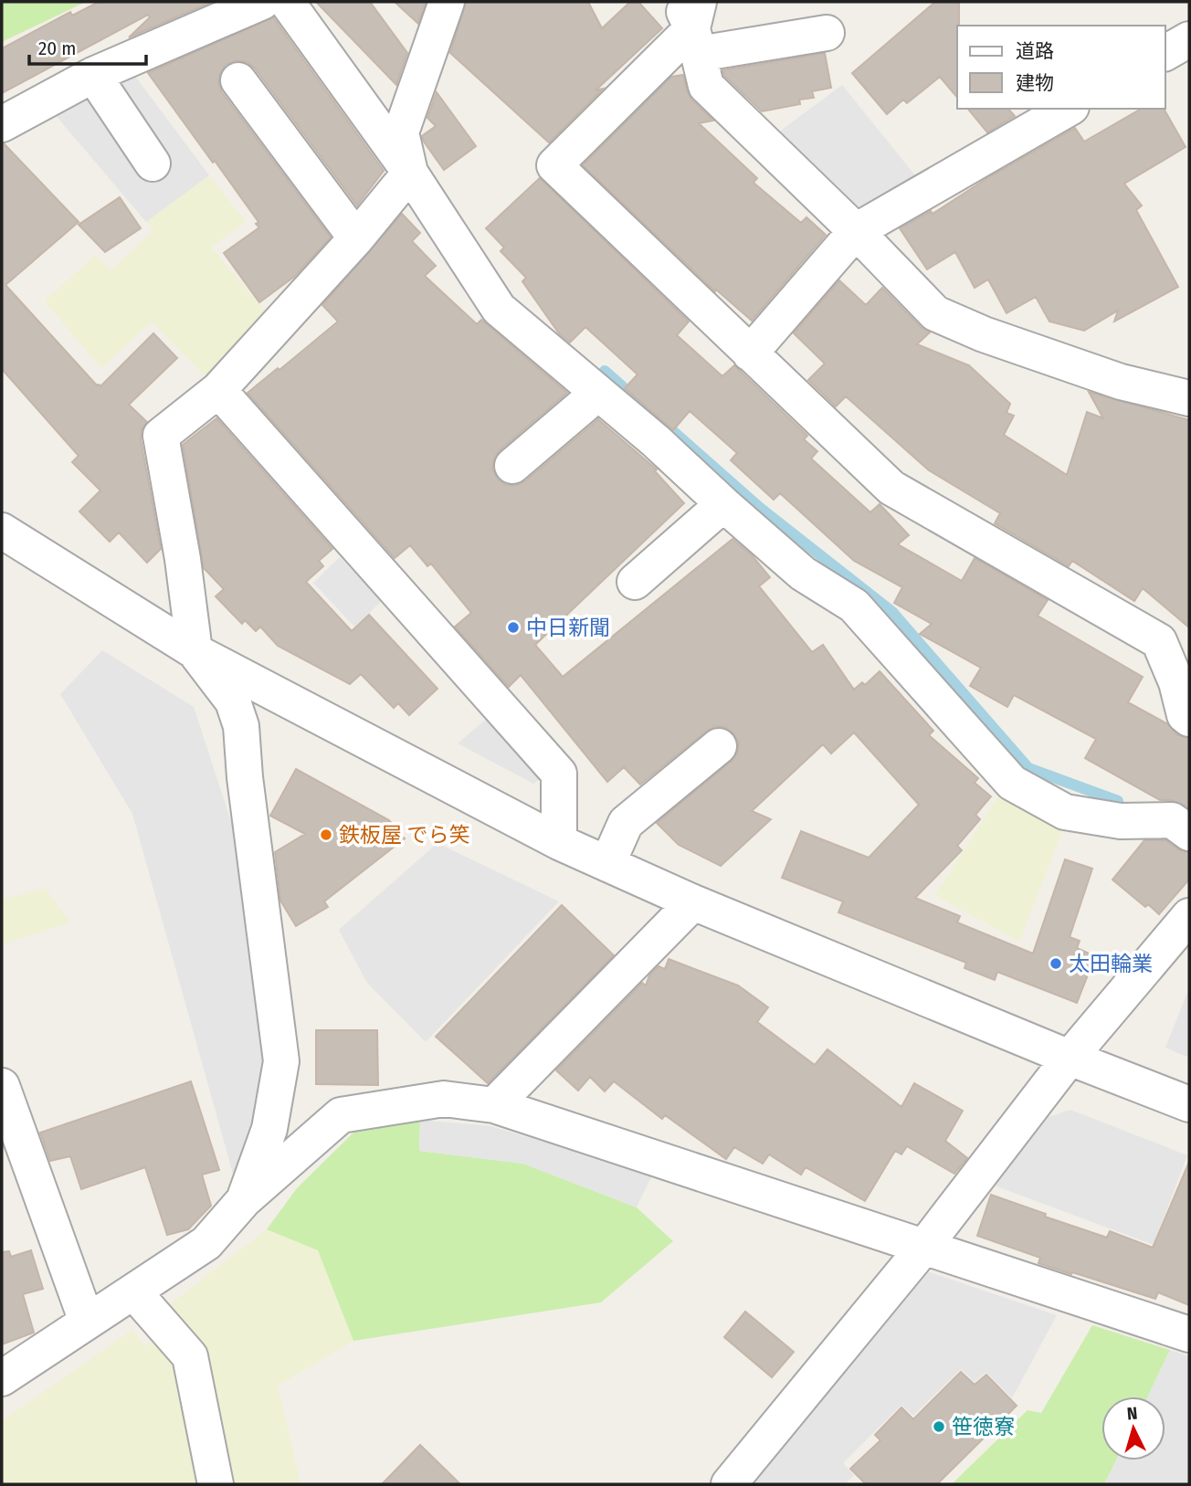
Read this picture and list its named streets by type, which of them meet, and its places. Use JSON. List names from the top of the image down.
{
  "places": [
    "中日新聞",
    "鉄板屋 でら笑",
    "太田輪業",
    "笹徳寮"
  ],
  "legend": ["道路", "建物"],
  "scale_bar": "20 m",
  "north": "top"
}
